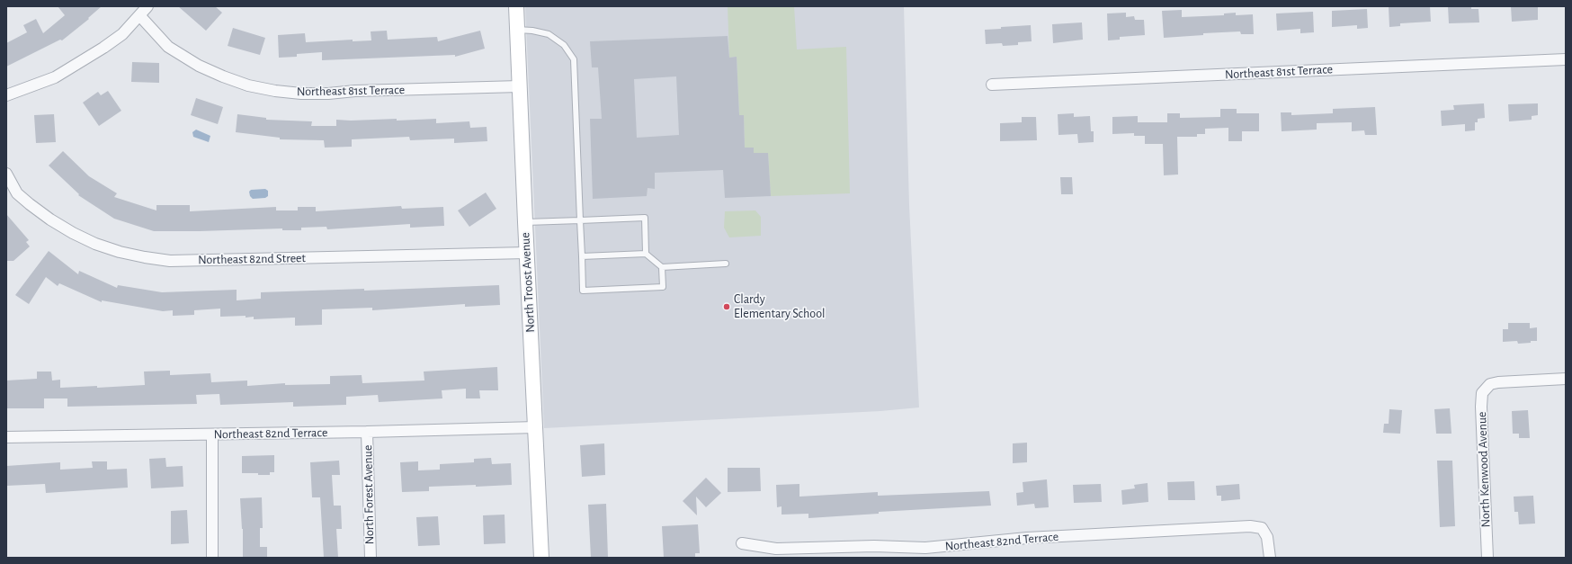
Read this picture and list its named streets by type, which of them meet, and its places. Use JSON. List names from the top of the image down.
{
  "streets": {
    "street": [
      "Northeast 81st Terrace",
      "Northeast 82nd Street",
      "North Troost Avenue",
      "Northeast 82nd Terrace",
      "North Kenwood Avenue",
      "North Forest Avenue"
    ]
  },
  "crossings": [
    ["Northeast 81st Terrace", "North Troost Avenue"],
    ["Northeast 82nd Street", "North Troost Avenue"],
    ["North Troost Avenue", "Northeast 82nd Terrace"],
    ["Northeast 82nd Terrace", "North Forest Avenue"]
  ],
  "places": ["Clardy Elementary School"]
}
